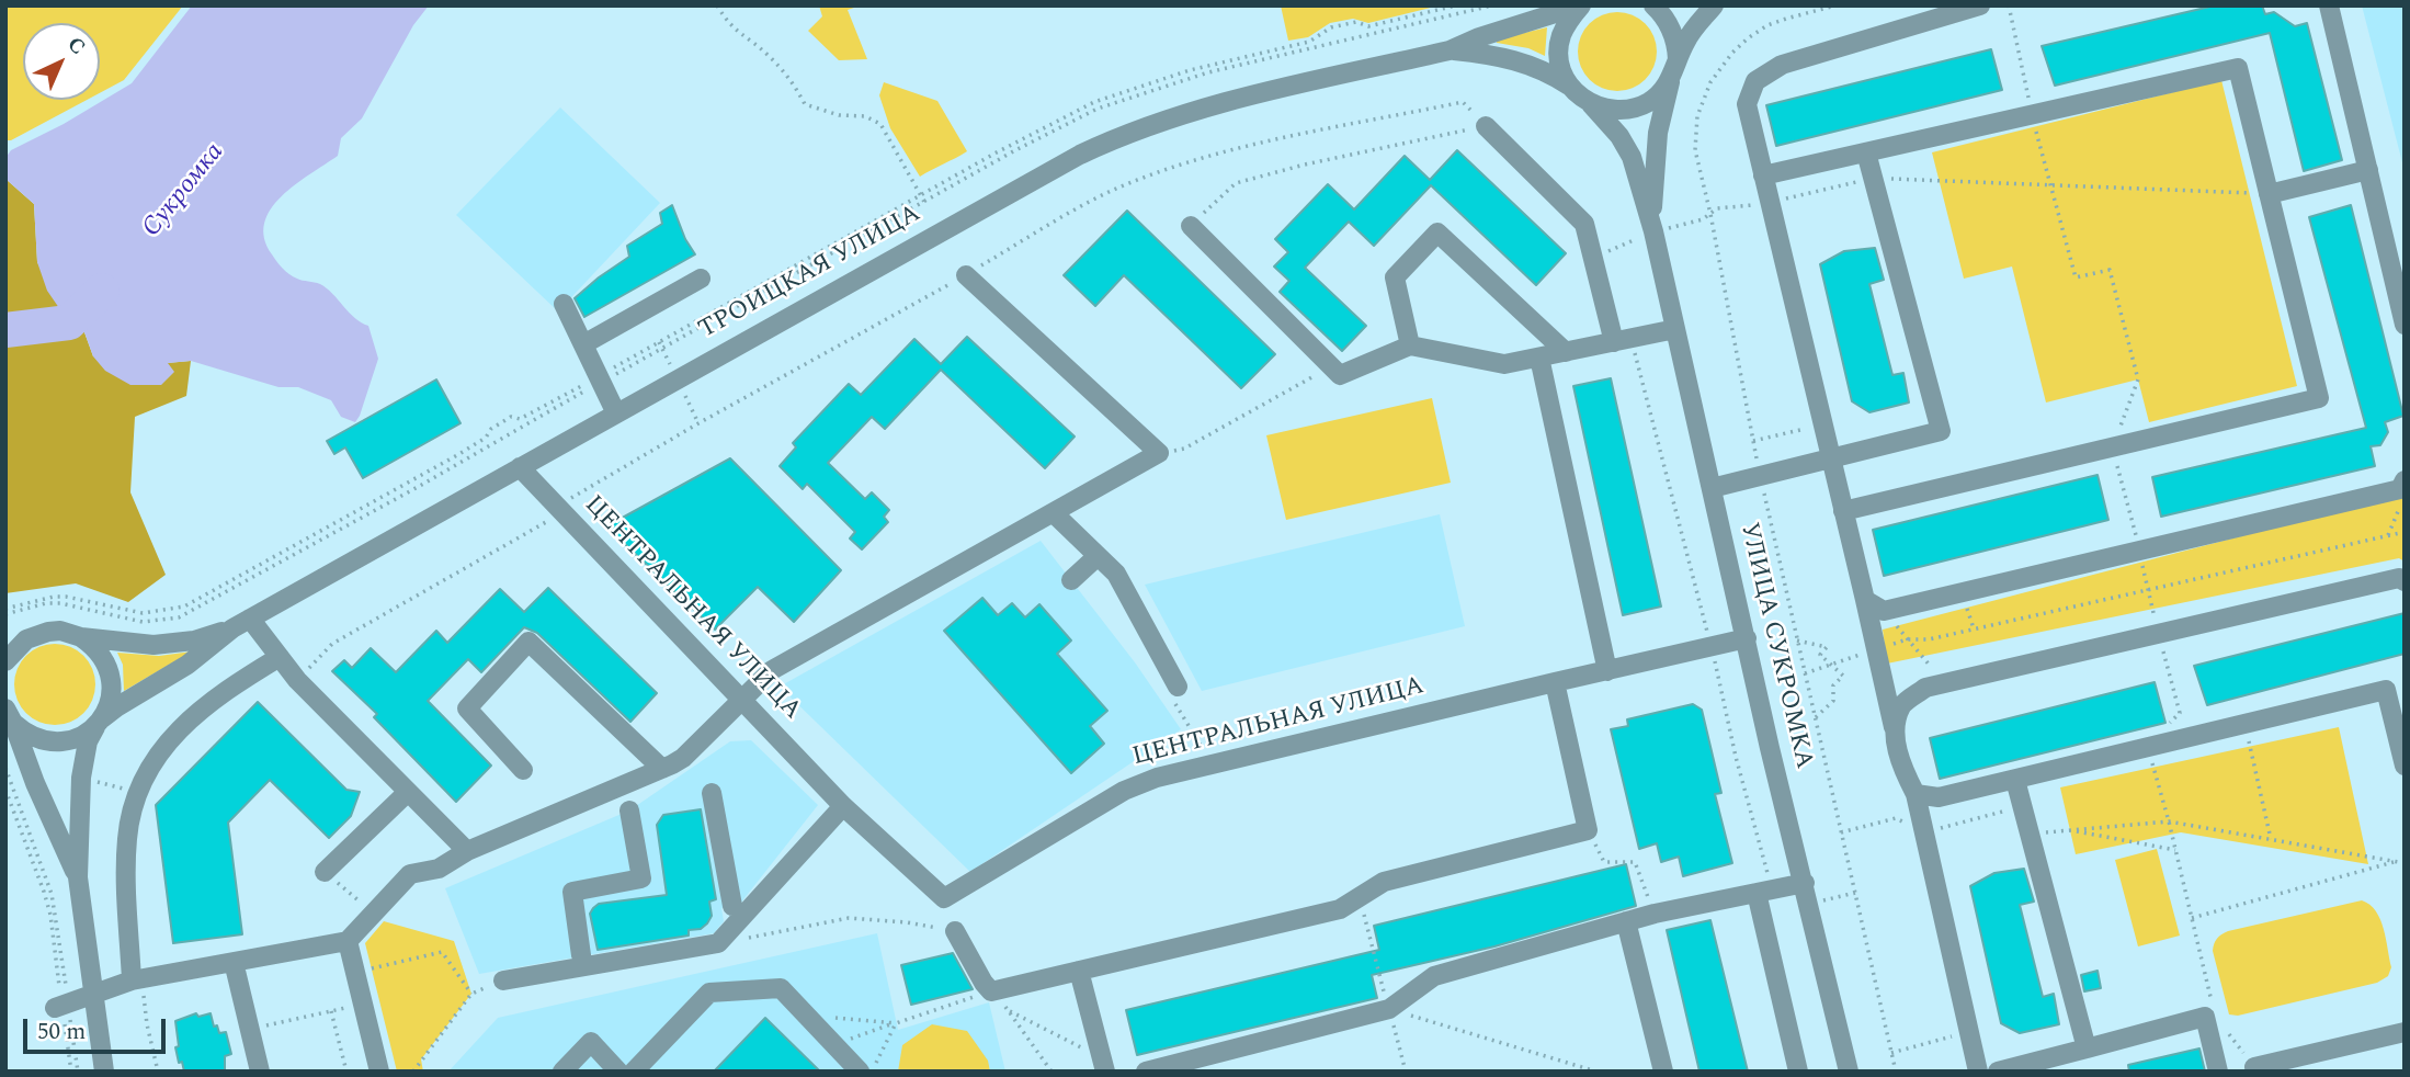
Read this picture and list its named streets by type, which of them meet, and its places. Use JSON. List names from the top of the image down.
{
  "streets": {
    "street": ["ТРОИЦКАЯ УЛИЦА", "ЦЕНТРАЛЬНАЯ УЛИЦА", "УЛИЦА СУКРОМКА"]
  },
  "crossings": [
    ["ТРОИЦКАЯ УЛИЦА", "ЦЕНТРАЛЬНАЯ УЛИЦА"],
    ["ТРОИЦКАЯ УЛИЦА", "УЛИЦА СУКРОМКА"],
    ["ЦЕНТРАЛЬНАЯ УЛИЦА", "УЛИЦА СУКРОМКА"]
  ],
  "water": ["Сукромка"],
  "scale_bar": "50 m",
  "north": "top right"
}
